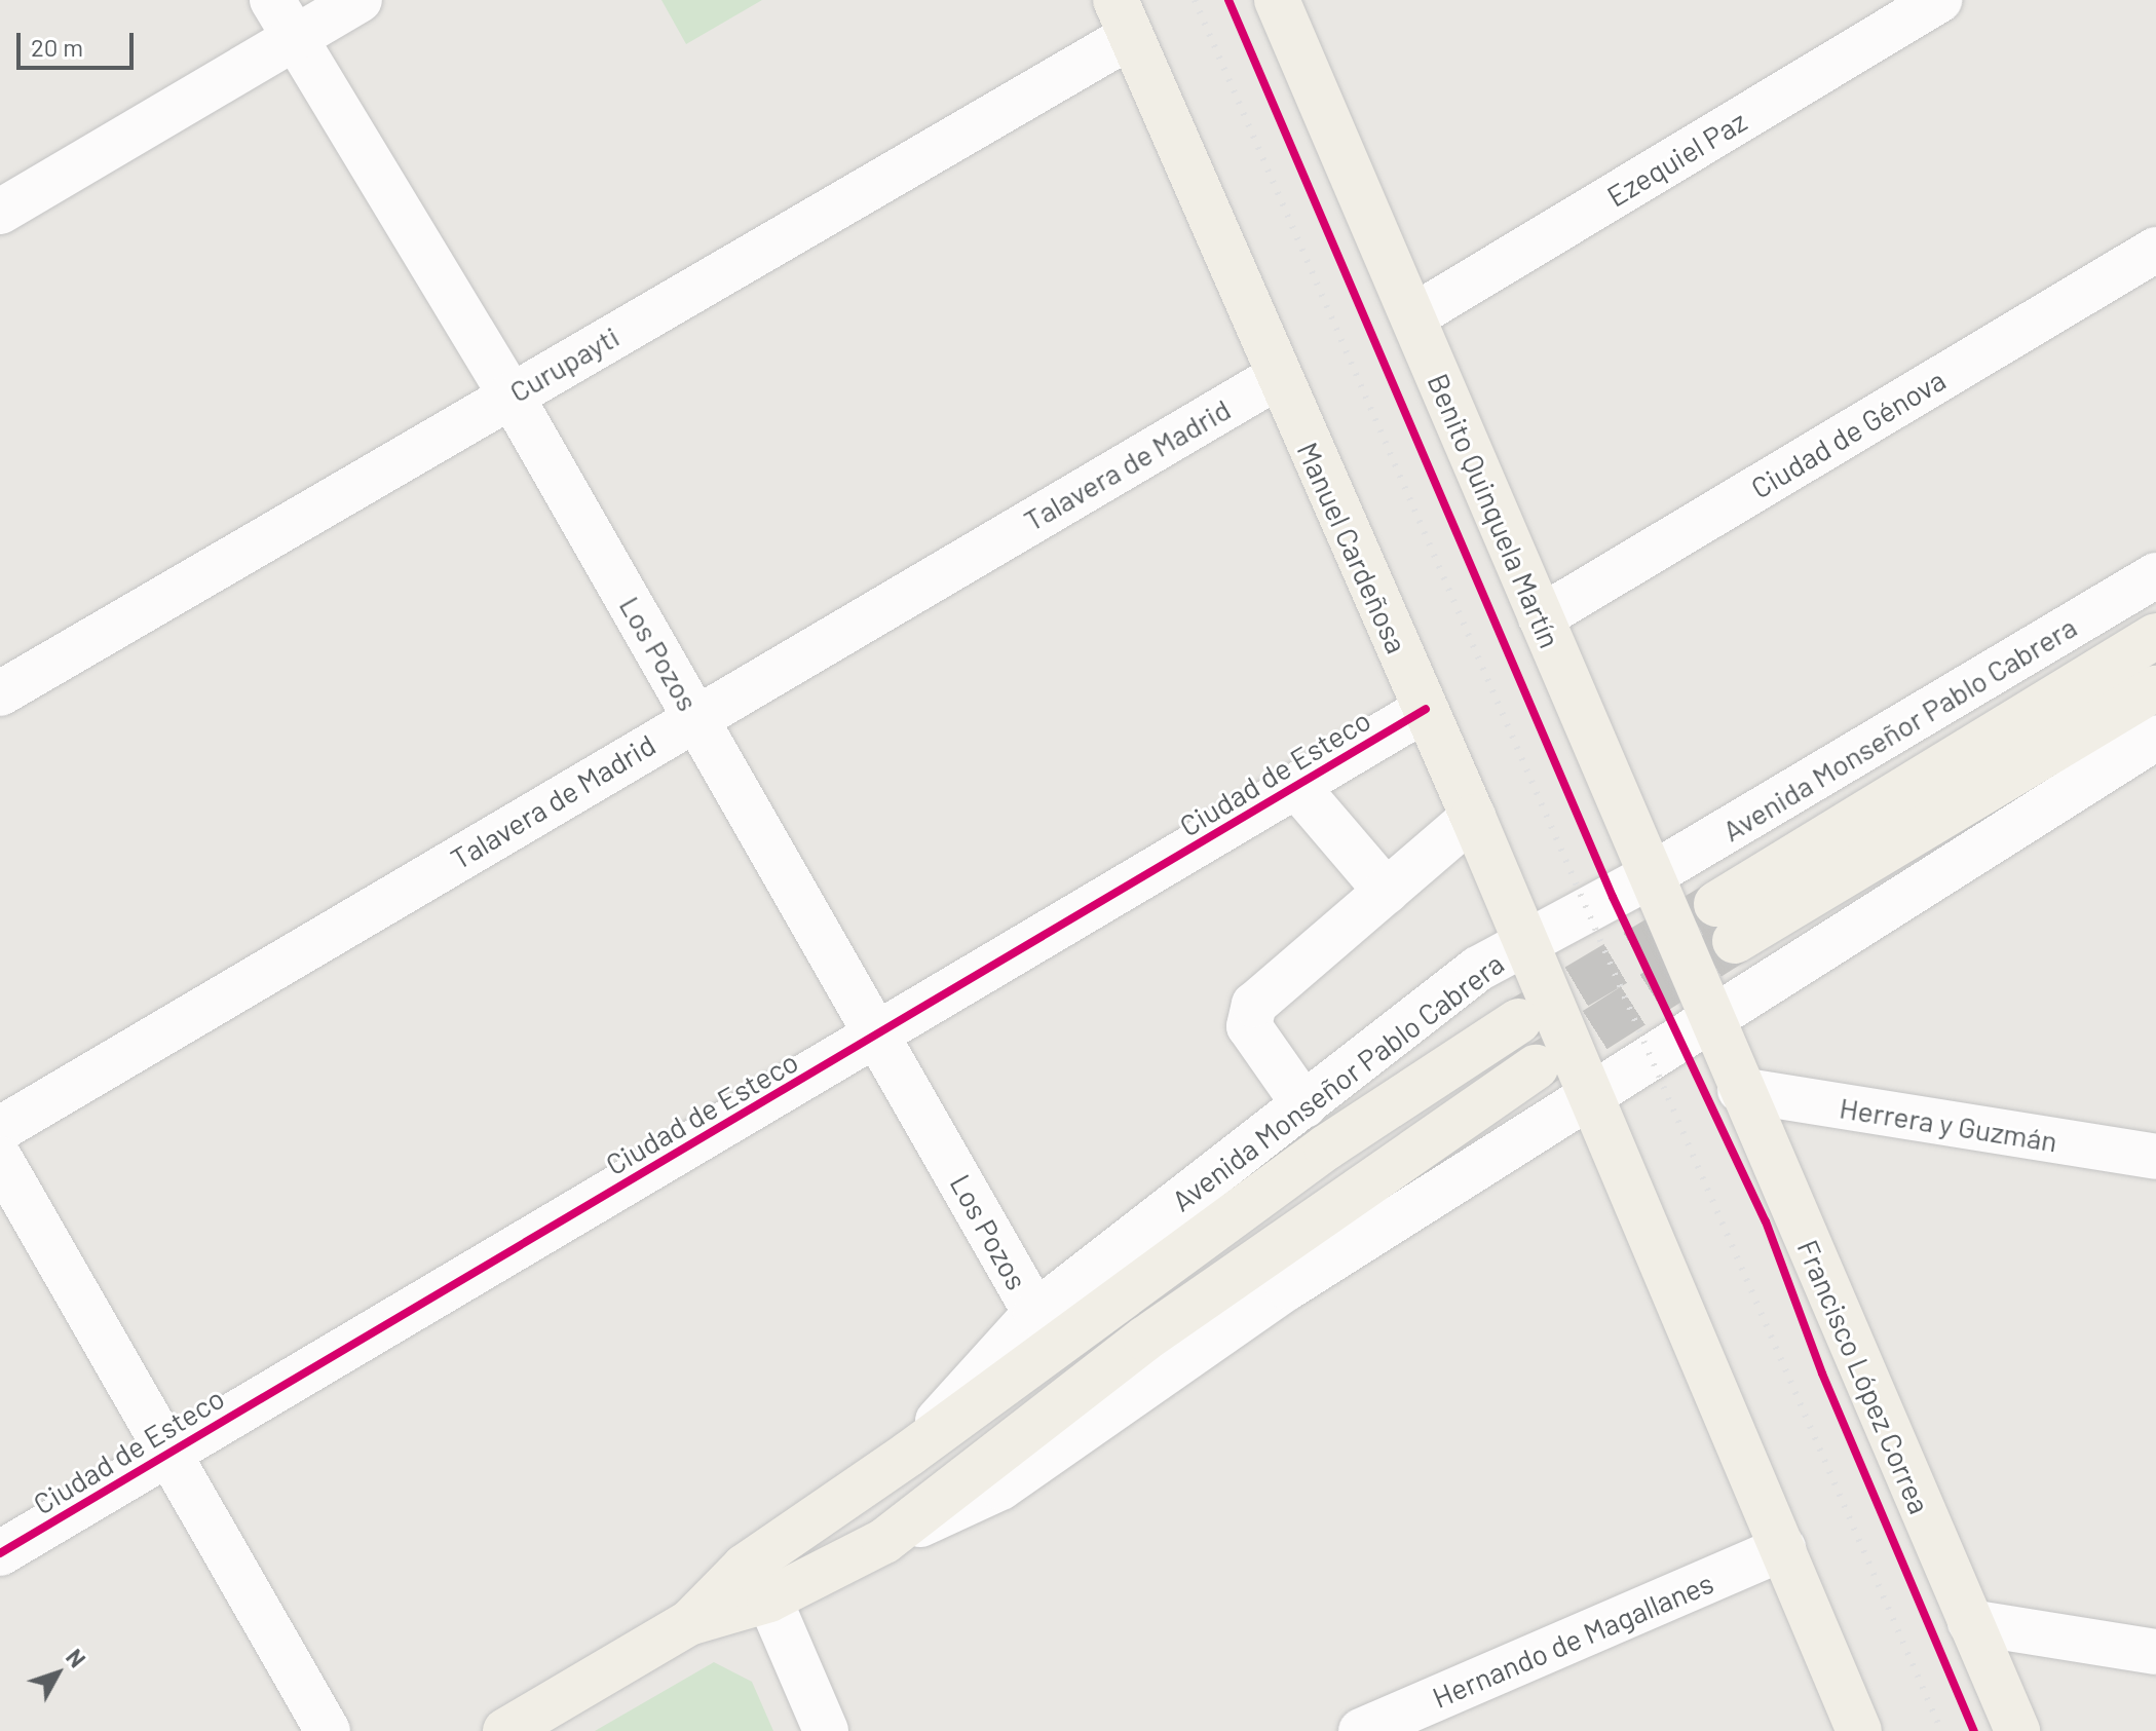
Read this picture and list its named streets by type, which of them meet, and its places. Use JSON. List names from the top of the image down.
{
  "streets": {
    "main road": [
      "Benito Quinquela Martín",
      "Manuel Cardeñosa",
      "Avenida Monseñor Pablo Cabrera",
      "Francisco López Correa"
    ],
    "street": [
      "Ezequiel Paz",
      "Curupayti",
      "Ciudad de Génova",
      "Talavera de Madrid",
      "Los Pozos",
      "Ciudad de Esteco",
      "Herrera y Guzmán",
      "Hernando de Magallanes"
    ]
  },
  "crossings": [
    ["Ezequiel Paz", "Benito Quinquela Martín"],
    ["Curupayti", "Manuel Cardeñosa"],
    ["Curupayti", "Los Pozos"],
    ["Ciudad de Génova", "Benito Quinquela Martín"],
    ["Talavera de Madrid", "Manuel Cardeñosa"],
    ["Talavera de Madrid", "Los Pozos"],
    ["Benito Quinquela Martín", "Avenida Monseñor Pablo Cabrera"],
    ["Benito Quinquela Martín", "Francisco López Correa"],
    ["Manuel Cardeñosa", "Avenida Monseñor Pablo Cabrera"],
    ["Manuel Cardeñosa", "Ciudad de Esteco"],
    ["Los Pozos", "Avenida Monseñor Pablo Cabrera"],
    ["Los Pozos", "Ciudad de Esteco"],
    ["Avenida Monseñor Pablo Cabrera", "Francisco López Correa"],
    ["Herrera y Guzmán", "Francisco López Correa"]
  ],
  "scale_bar": "20 m",
  "north": "top right"
}
